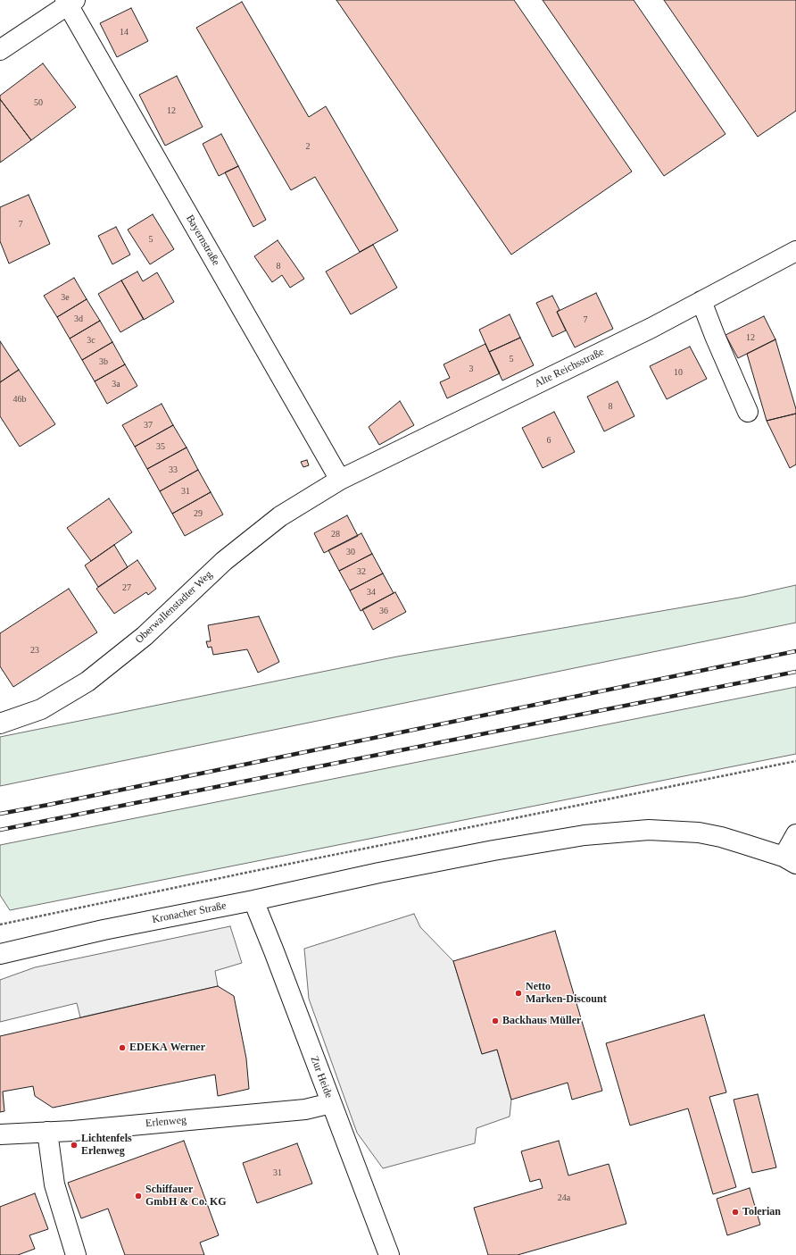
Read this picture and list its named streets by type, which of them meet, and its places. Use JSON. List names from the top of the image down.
{
  "streets": {
    "street": [
      "Bayernstraße",
      "Alte Reichsstraße",
      "Oberwallenstadter Weg",
      "Kronacher Straße",
      "Zur Heide",
      "Erlenweg"
    ]
  },
  "crossings": [
    ["Bayernstraße", "Alte Reichsstraße"],
    ["Bayernstraße", "Oberwallenstadter Weg"],
    ["Alte Reichsstraße", "Oberwallenstadter Weg"],
    ["Kronacher Straße", "Zur Heide"],
    ["Zur Heide", "Erlenweg"]
  ],
  "places": [
    "Netto Marken-Discount",
    "Backhaus Müller",
    "EDEKA Werner",
    "Lichtenfels Erlenweg",
    "Schiffauer GmbH & Co. KG",
    "Tolerian"
  ],
  "house_numbers": [
    "14",
    "50",
    "12",
    "2",
    "7",
    "5",
    "8",
    "3e",
    "3d",
    "7",
    "12",
    "3c",
    "5",
    "3b",
    "3",
    "10",
    "3a",
    "46b",
    "8",
    "37",
    "6",
    "35",
    "33",
    "31",
    "29",
    "28",
    "30",
    "32",
    "27",
    "34",
    "36",
    "23",
    "31",
    "24a"
  ]
}
